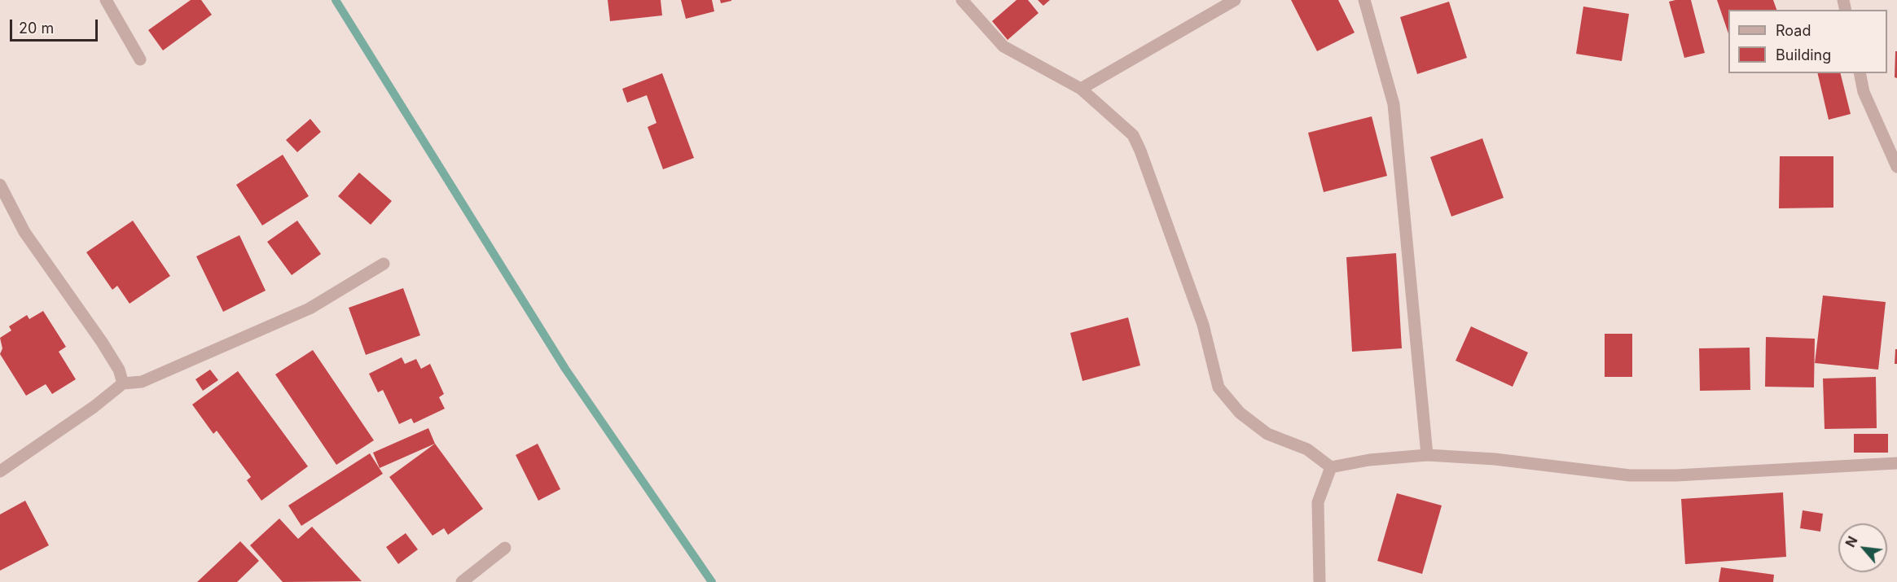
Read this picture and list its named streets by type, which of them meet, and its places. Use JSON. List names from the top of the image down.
{
  "legend": ["Road", "Building"],
  "scale_bar": "20 m",
  "north": "top left"
}
